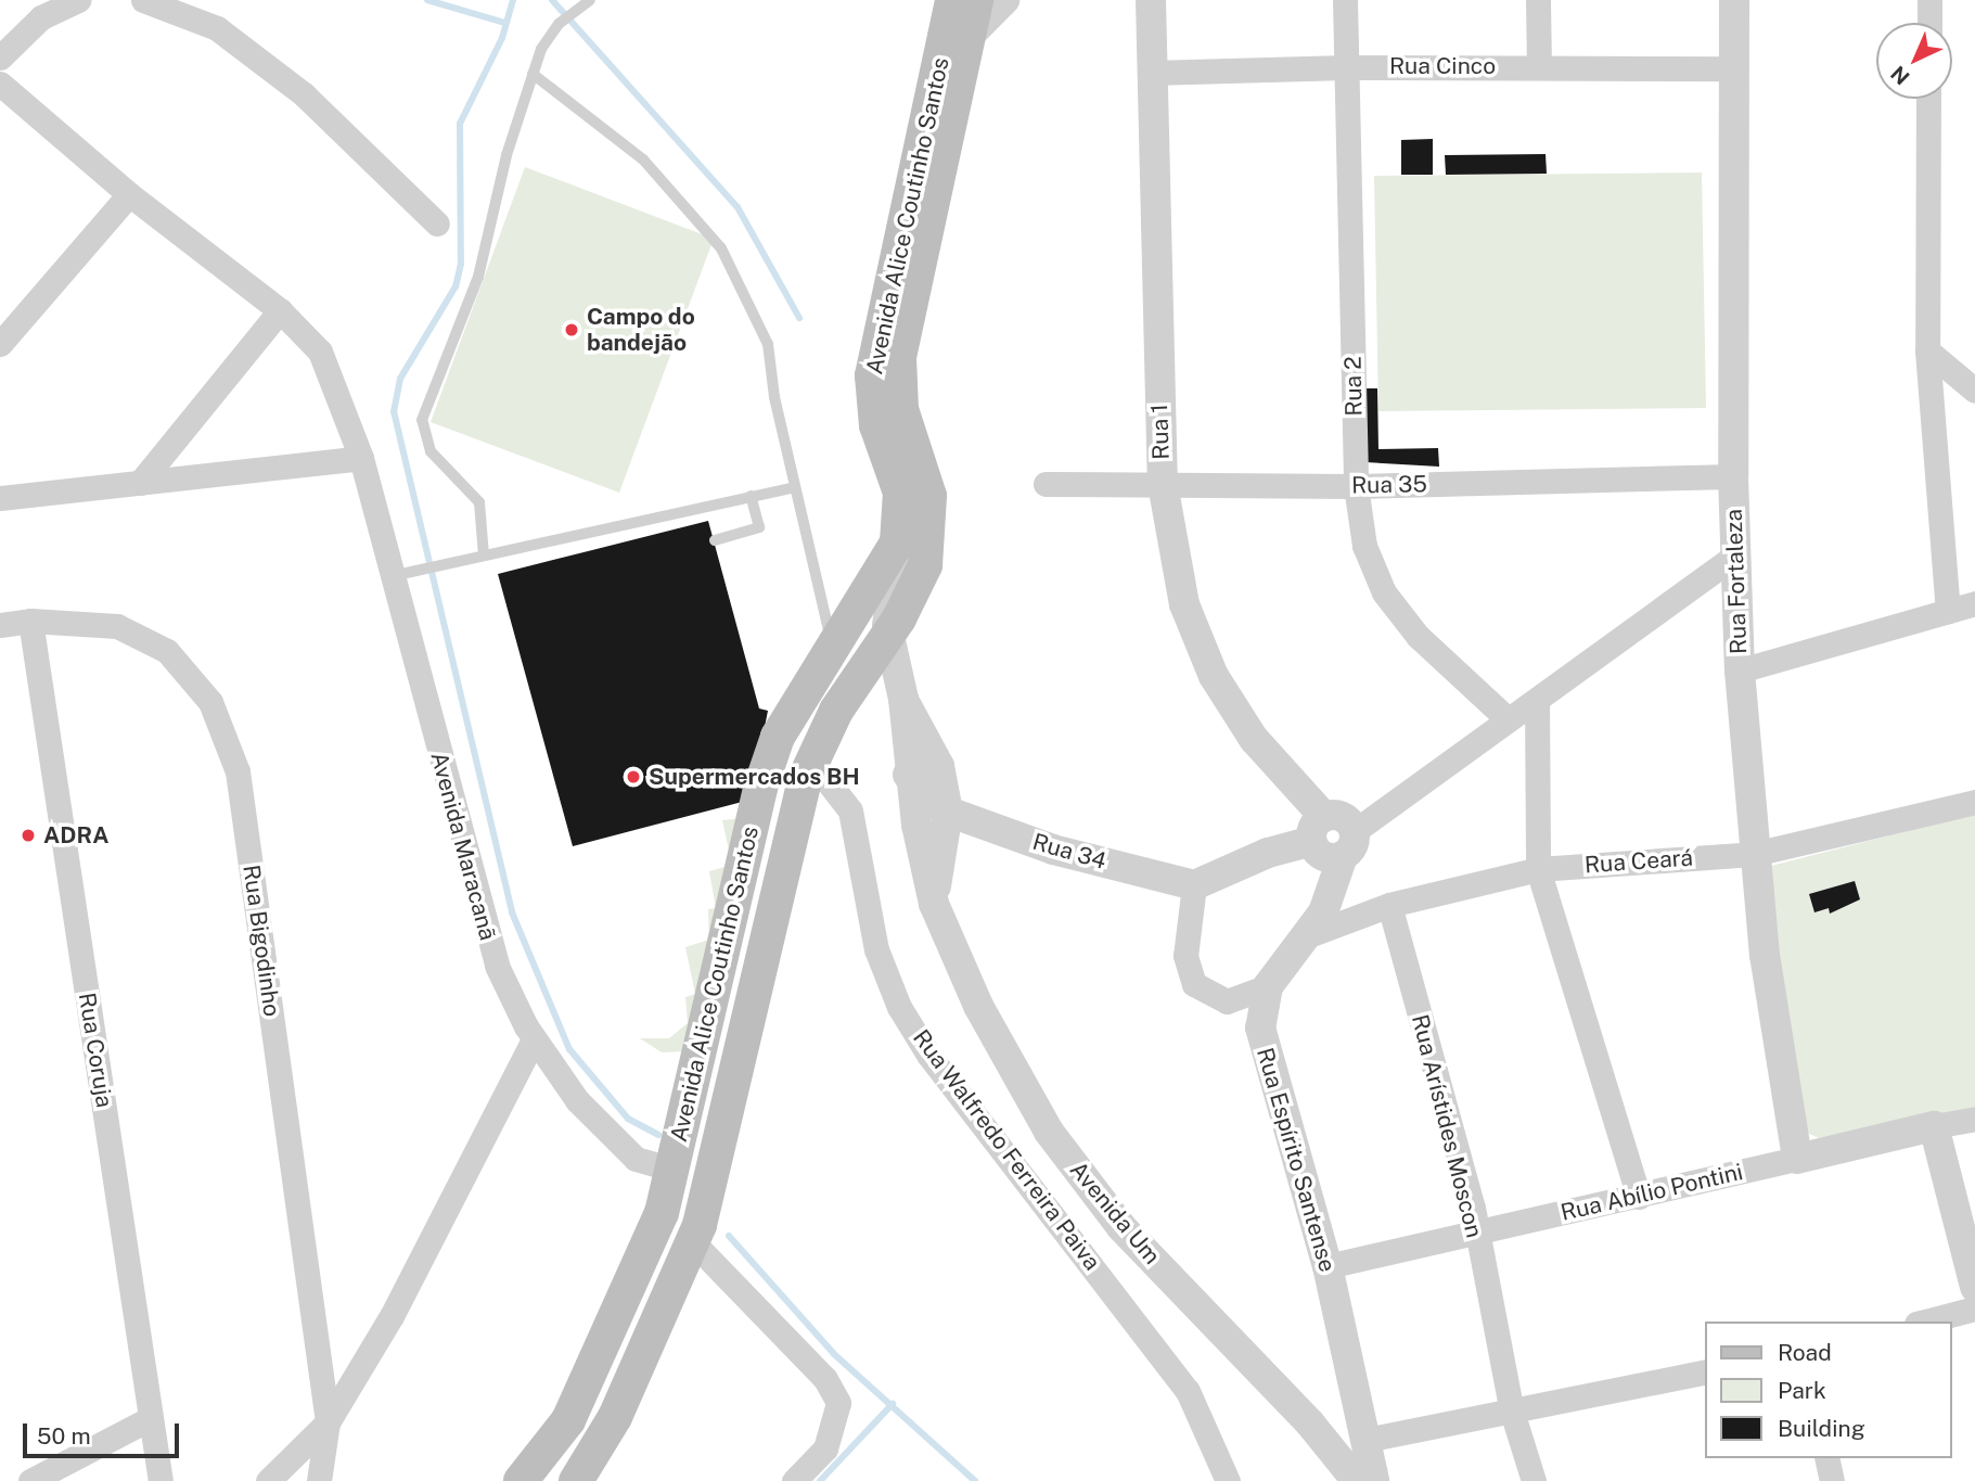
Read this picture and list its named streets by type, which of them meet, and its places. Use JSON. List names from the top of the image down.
{
  "streets": {
    "main road": ["Avenida Alice Coutinho Santos"],
    "street": [
      "Rua Cinco",
      "Rua 2",
      "Rua 1",
      "Rua 35",
      "Rua Fortaleza",
      "Avenida Maracanã",
      "Rua 34",
      "Rua Ceará",
      "Rua Bigodinho",
      "Rua Coruja",
      "Rua Arístides Moscon",
      "Rua Walfredo Ferreira Paiva",
      "Rua Espírito Santense",
      "Rua Abílio Pontini",
      "Avenida Um"
    ]
  },
  "crossings": [
    ["Rua Cinco", "Rua 2"],
    ["Rua Cinco", "Rua 1"],
    ["Rua Cinco", "Rua Fortaleza"],
    ["Avenida Alice Coutinho Santos", "Avenida Maracanã"],
    ["Avenida Alice Coutinho Santos", "Rua Walfredo Ferreira Paiva"],
    ["Avenida Alice Coutinho Santos", "Avenida Um"],
    ["Rua 2", "Rua 35"],
    ["Rua 1", "Rua 35"],
    ["Rua 35", "Rua Fortaleza"],
    ["Rua Fortaleza", "Rua Ceará"],
    ["Rua Fortaleza", "Rua Abílio Pontini"],
    ["Rua 34", "Avenida Um"],
    ["Rua Ceará", "Rua Arístides Moscon"],
    ["Rua Ceará", "Rua Espírito Santense"],
    ["Rua Bigodinho", "Rua Coruja"],
    ["Rua Arístides Moscon", "Rua Abílio Pontini"],
    ["Rua Espírito Santense", "Rua Abílio Pontini"]
  ],
  "places": ["Campo do bandejão", "Supermercados BH", "ADRA"],
  "legend": ["Road", "Park", "Building"],
  "scale_bar": "50 m",
  "north": "bottom left"
}
